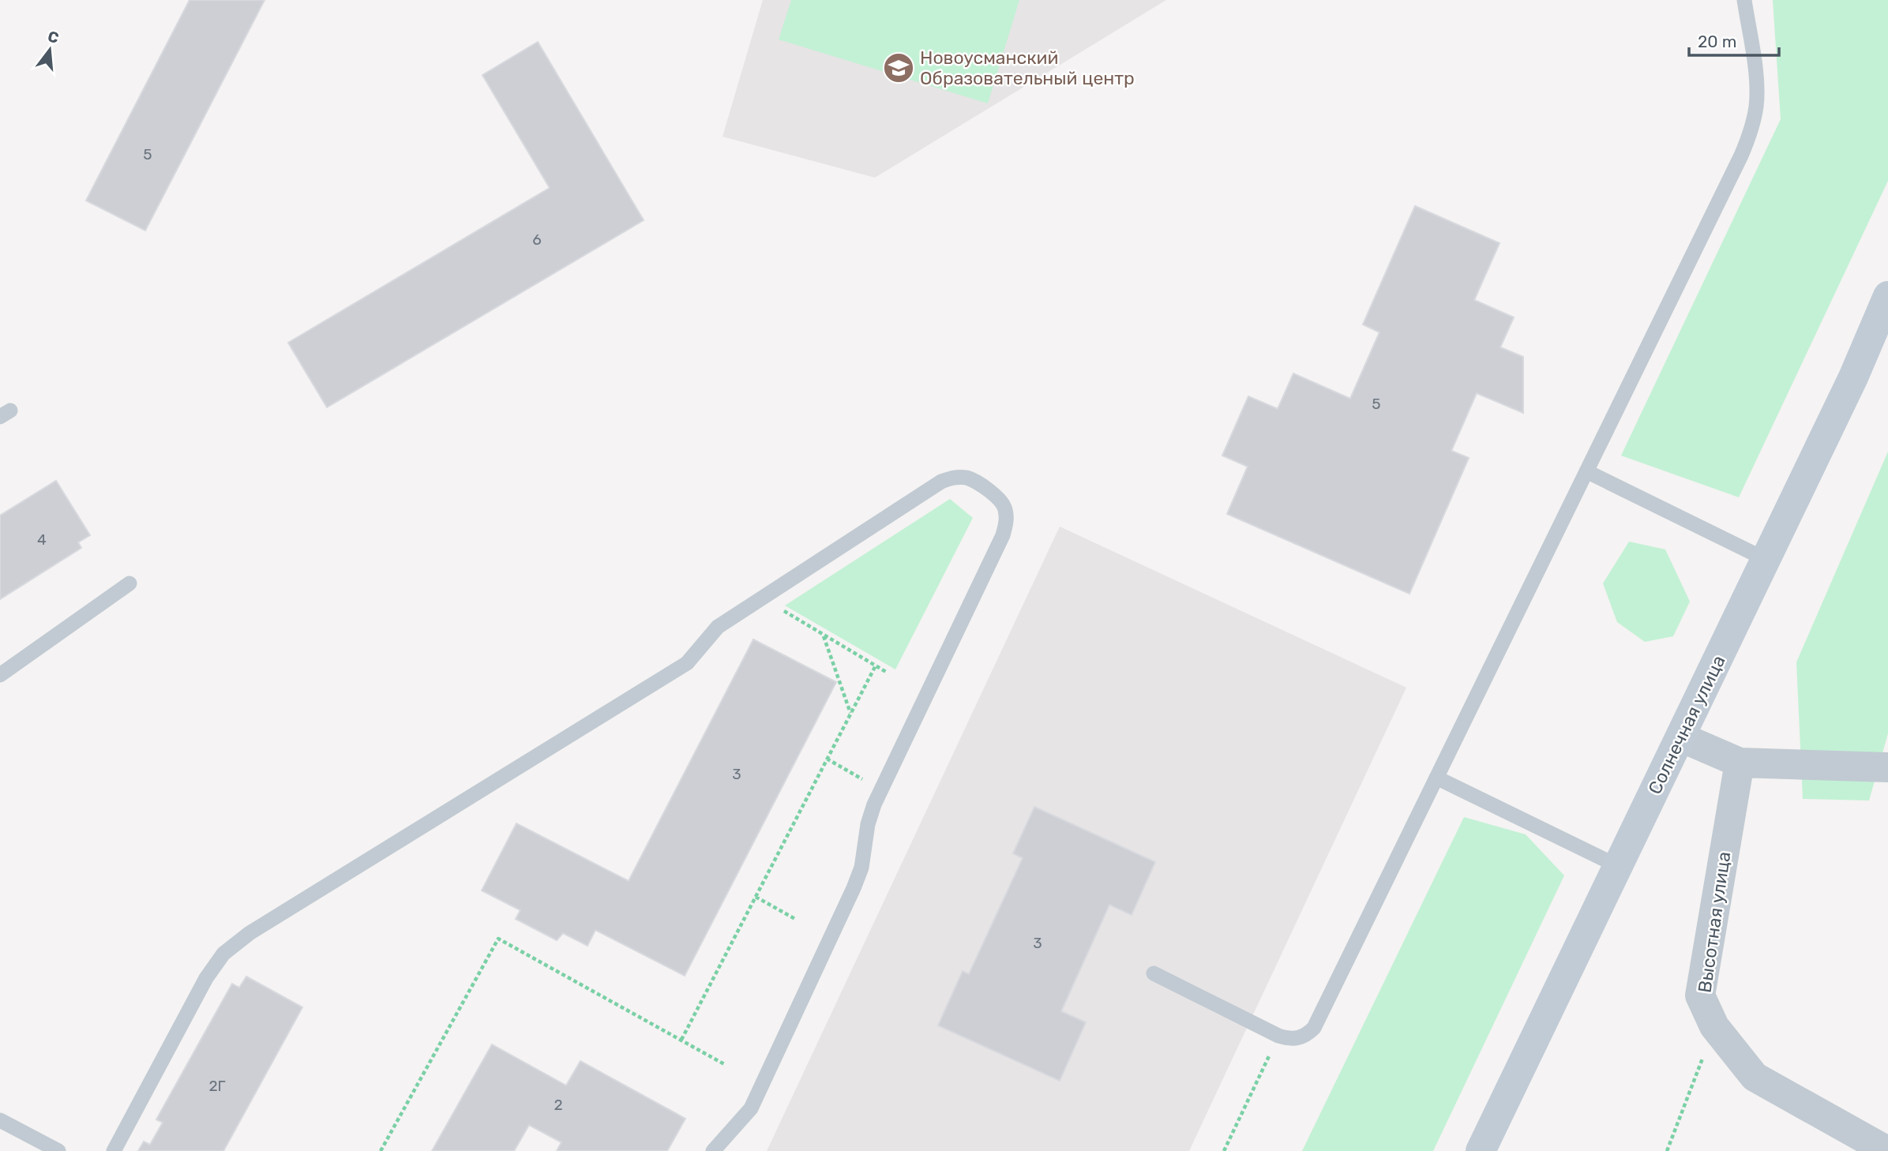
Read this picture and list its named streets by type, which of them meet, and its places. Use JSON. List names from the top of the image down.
{
  "streets": {
    "street": ["Солнечная улица", "Высотная улица"]
  },
  "places": {
    "school or university": ["Новоусманский Образовательный центр"]
  },
  "house_numbers": [
    "5",
    "6",
    "5",
    "4",
    "3",
    "3",
    "2Г",
    "2"
  ],
  "scale_bar": "20 m",
  "north": "top"
}
